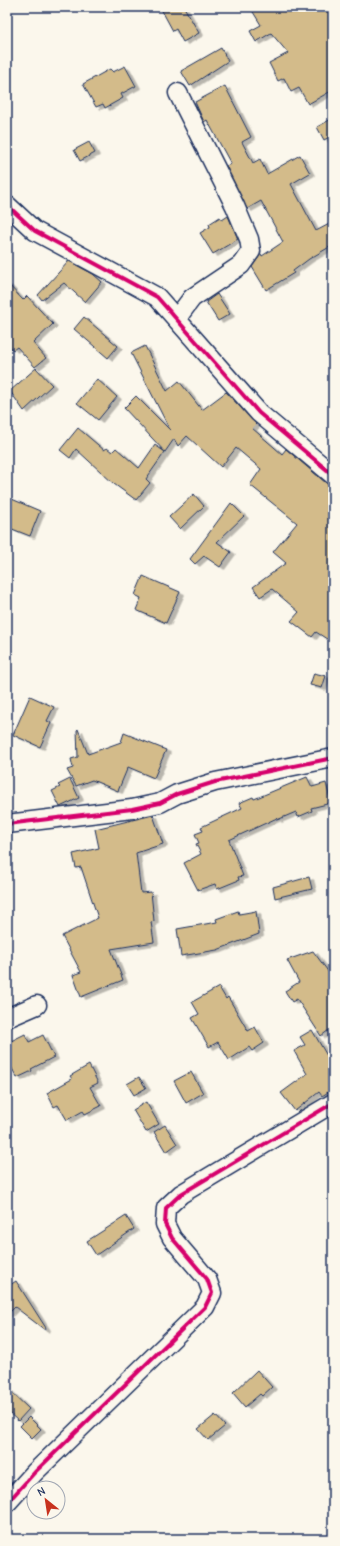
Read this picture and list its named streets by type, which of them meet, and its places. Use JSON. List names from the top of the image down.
{
  "north": "top left"
}
